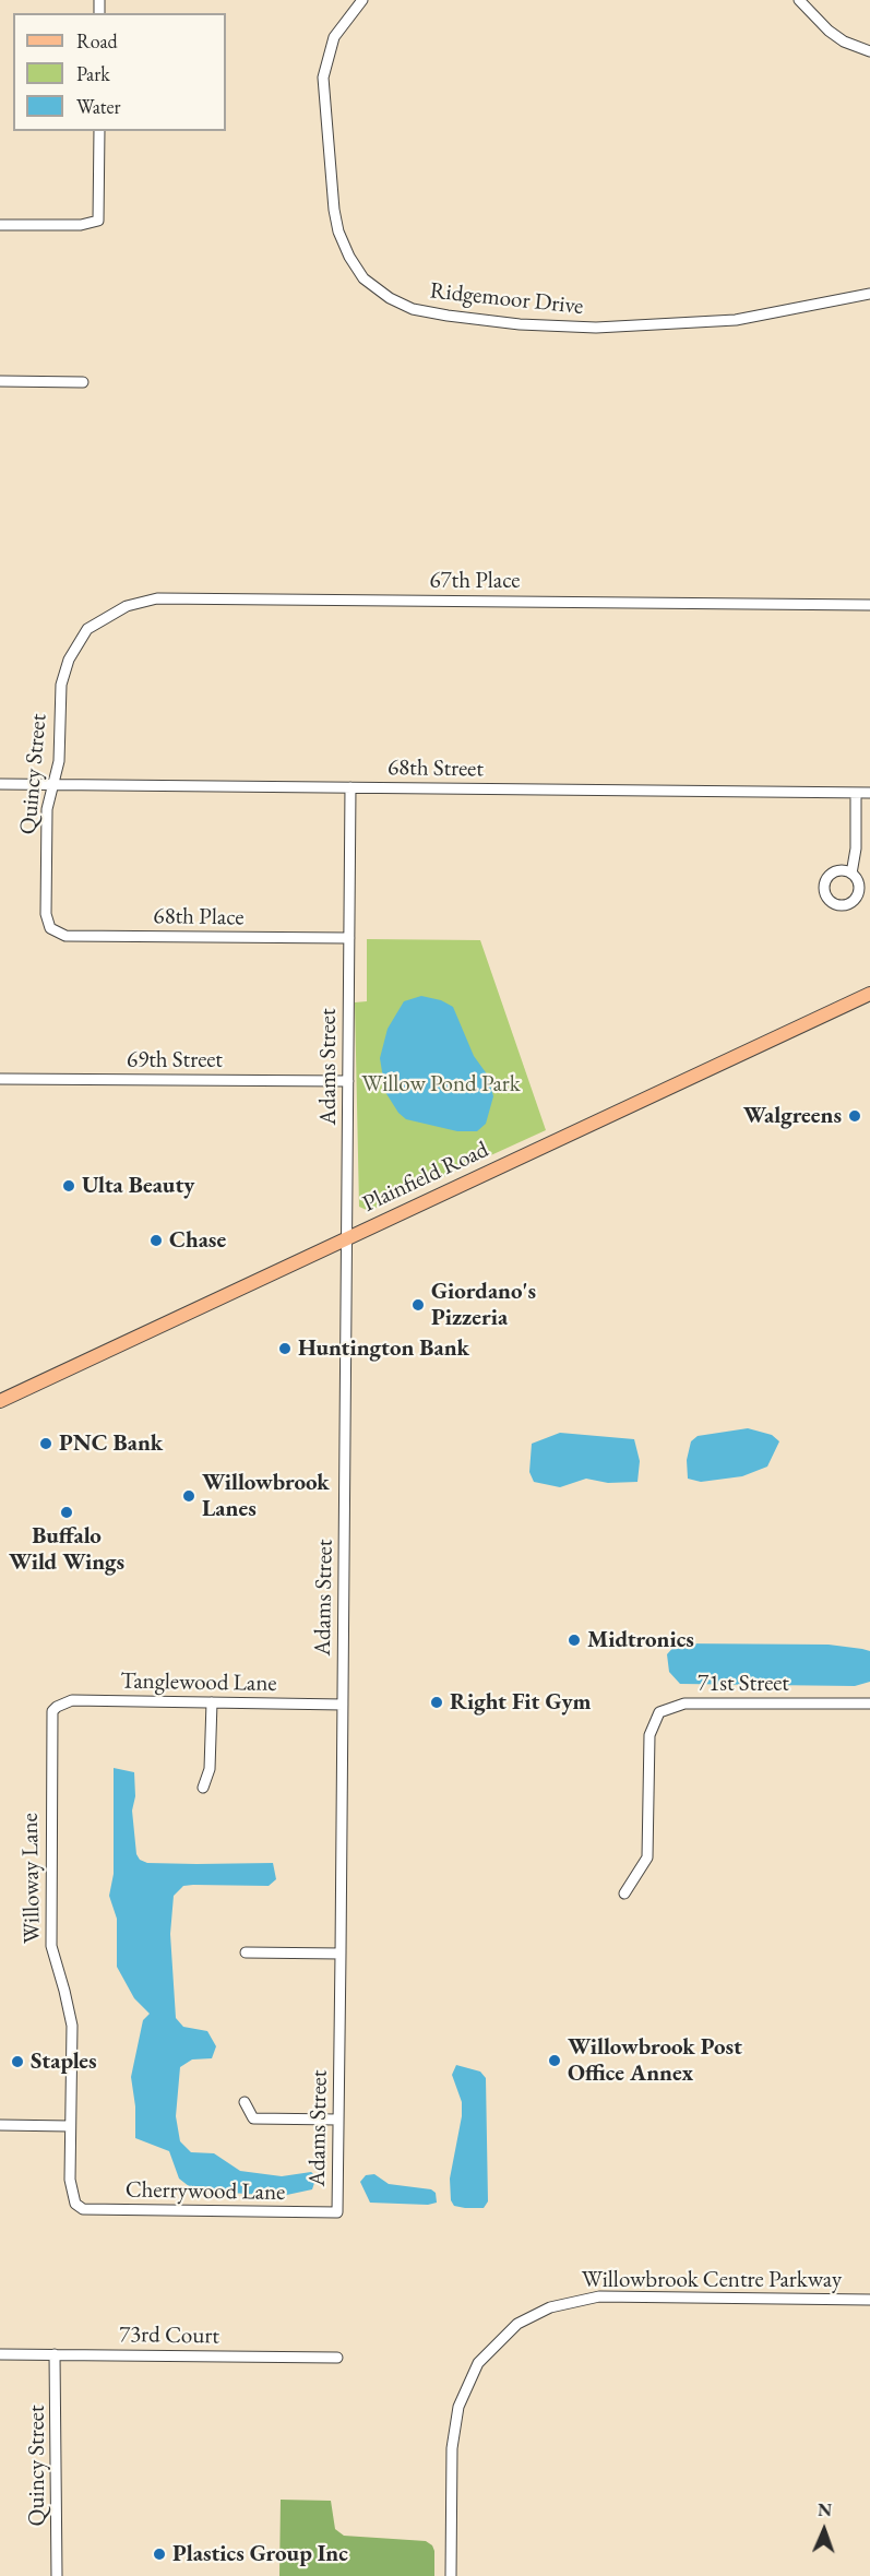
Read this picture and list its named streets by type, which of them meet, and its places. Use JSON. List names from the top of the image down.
{
  "streets": {
    "main road": ["Plainfield Road"],
    "street": [
      "Ridgemoor Drive",
      "67th Place",
      "68th Street",
      "Quincy Street",
      "68th Place",
      "69th Street",
      "Adams Street",
      "Tanglewood Lane",
      "71st Street",
      "Willoway Lane",
      "Cherrywood Lane",
      "Willowbrook Centre Parkway",
      "73rd Court"
    ]
  },
  "crossings": [
    ["67th Place", "Quincy Street"],
    ["68th Street", "Quincy Street"],
    ["68th Street", "Adams Street"],
    ["Quincy Street", "68th Place"],
    ["Quincy Street", "73rd Court"],
    ["68th Place", "Adams Street"],
    ["69th Street", "Adams Street"],
    ["Adams Street", "Plainfield Road"],
    ["Adams Street", "Tanglewood Lane"],
    ["Adams Street", "Cherrywood Lane"],
    ["Tanglewood Lane", "Willoway Lane"],
    ["Willoway Lane", "Cherrywood Lane"]
  ],
  "parks": ["Willow Pond Park"],
  "places": [
    "Walgreens",
    "Ulta Beauty",
    "Chase",
    "Giordano's Pizzeria",
    "Huntington Bank",
    "PNC Bank",
    "Willowbrook Lanes",
    "Buffalo Wild Wings",
    "Midtronics",
    "Right Fit Gym",
    "Willowbrook Post Office Annex",
    "Staples",
    "Plastics Group Inc"
  ],
  "legend": ["Road", "Park", "Water"],
  "north": "top"
}
